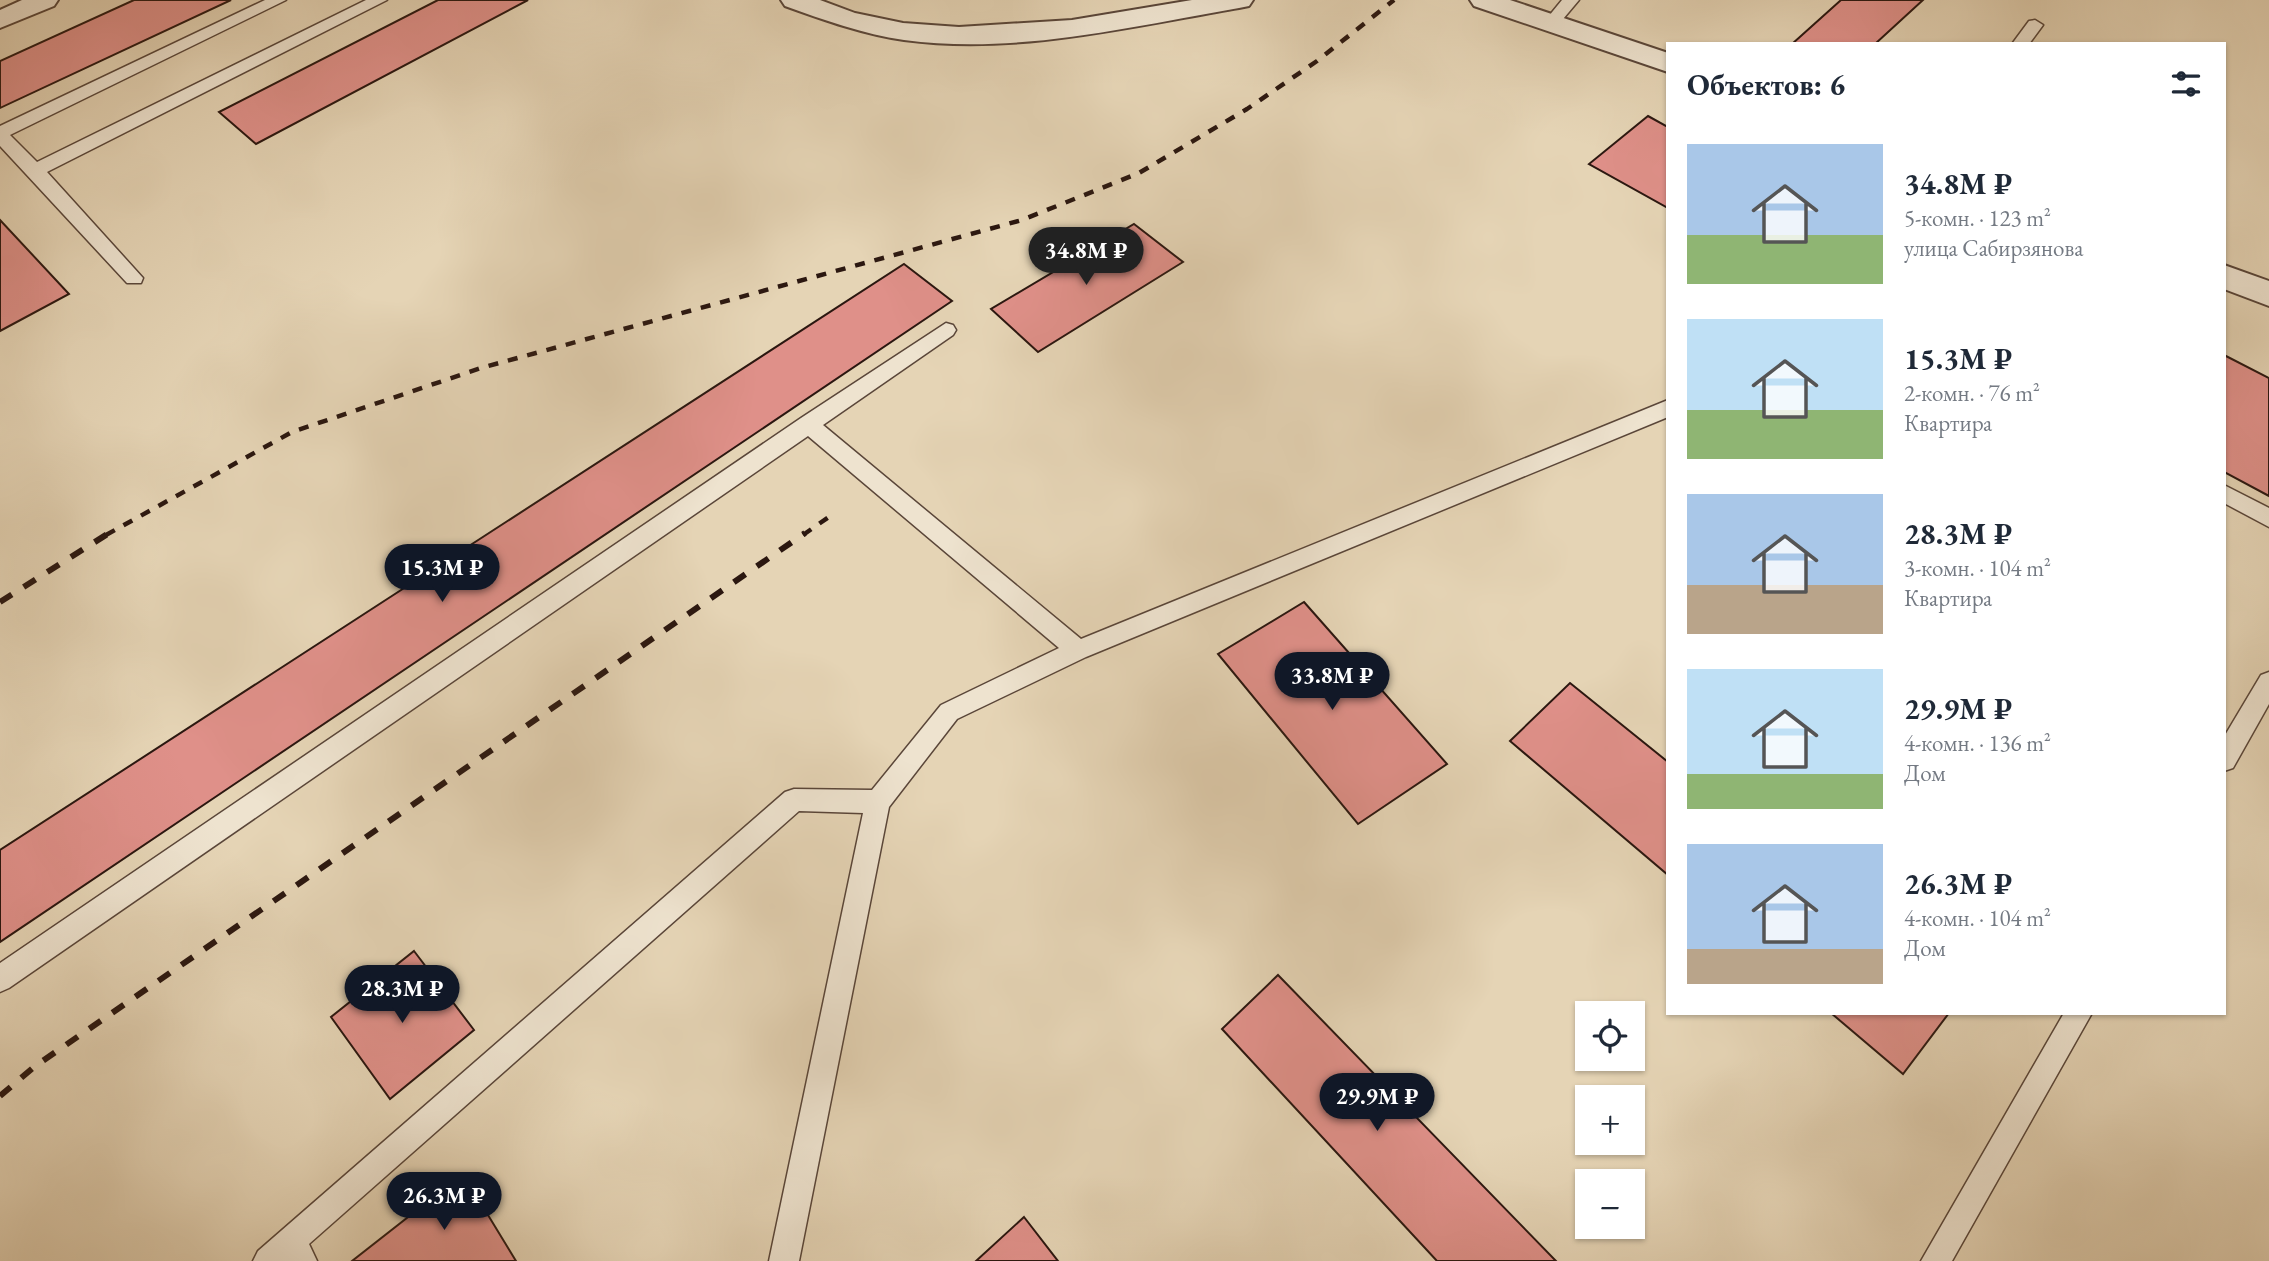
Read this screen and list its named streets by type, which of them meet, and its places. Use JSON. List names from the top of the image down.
{
  "page": {
    "heading": "Объектов: 6",
    "list": [
      {
        "name": "34.8M ₽",
        "note": "5-комн. · 123 m² · улица Сабирзянова"
      },
      {
        "name": "15.3M ₽",
        "note": "2-комн. · 76 m² · Квартира"
      },
      {
        "name": "28.3M ₽",
        "note": "3-комн. · 104 m² · Квартира"
      },
      {
        "name": "29.9M ₽",
        "note": "4-комн. · 136 m² · Дом"
      },
      {
        "name": "26.3M ₽",
        "note": "4-комн. · 104 m² · Дом"
      }
    ],
    "price": [
      "34.8M ₽",
      "15.3M ₽",
      "33.8M ₽",
      "28.3M ₽",
      "29.9M ₽",
      "26.3M ₽"
    ],
    "map_buttons": ["+", "−"]
  }
}
